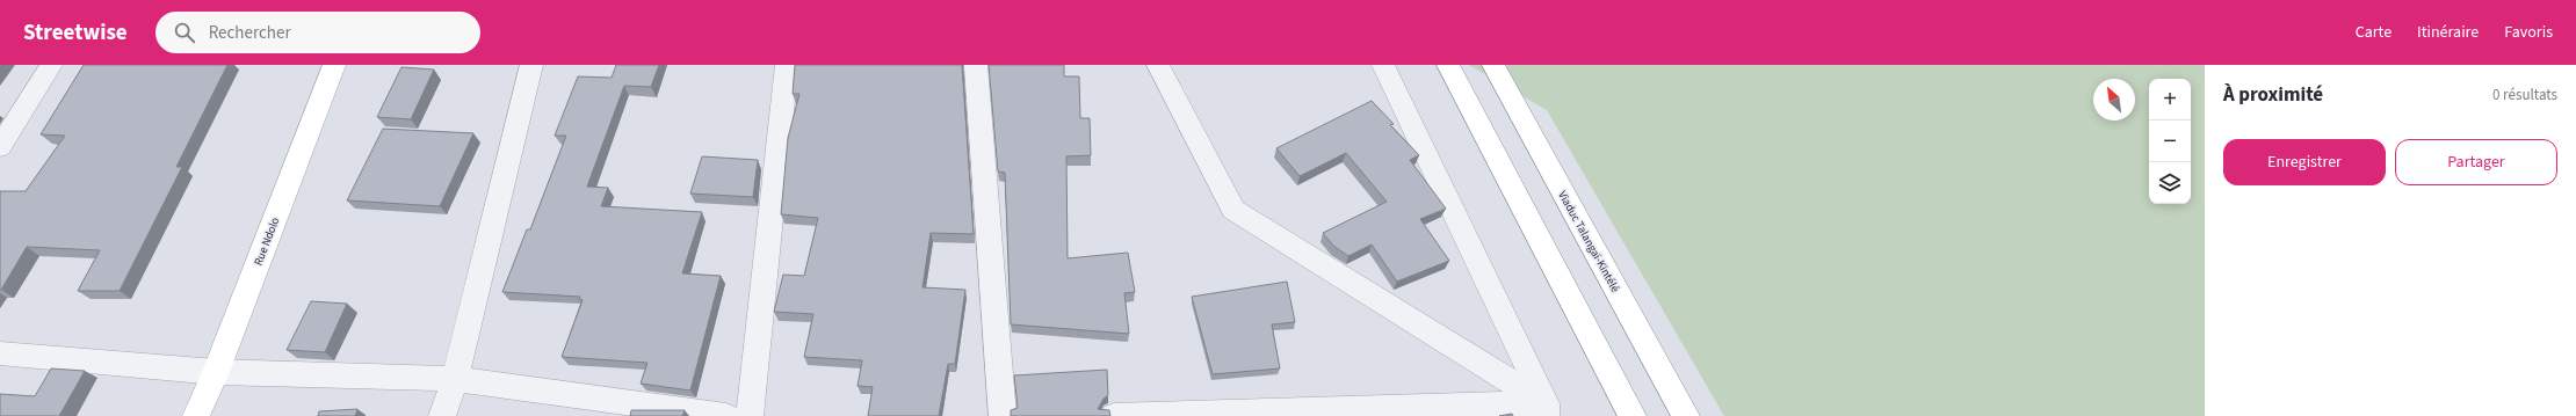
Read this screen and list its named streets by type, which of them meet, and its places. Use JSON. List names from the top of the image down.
{
  "streets": {
    "main road": ["Rue Ndolo", "Viaduc Talangaï-Kintélé"]
  },
  "north": "top left",
  "page": {
    "header": "Streetwise",
    "search": "Rechercher",
    "nav": ["Carte", "Itinéraire", "Favoris"],
    "heading": ["À proximité", "0 résultats"],
    "map_buttons": ["+", "−"],
    "buttons": ["Enregistrer", "Partager"]
  }
}
